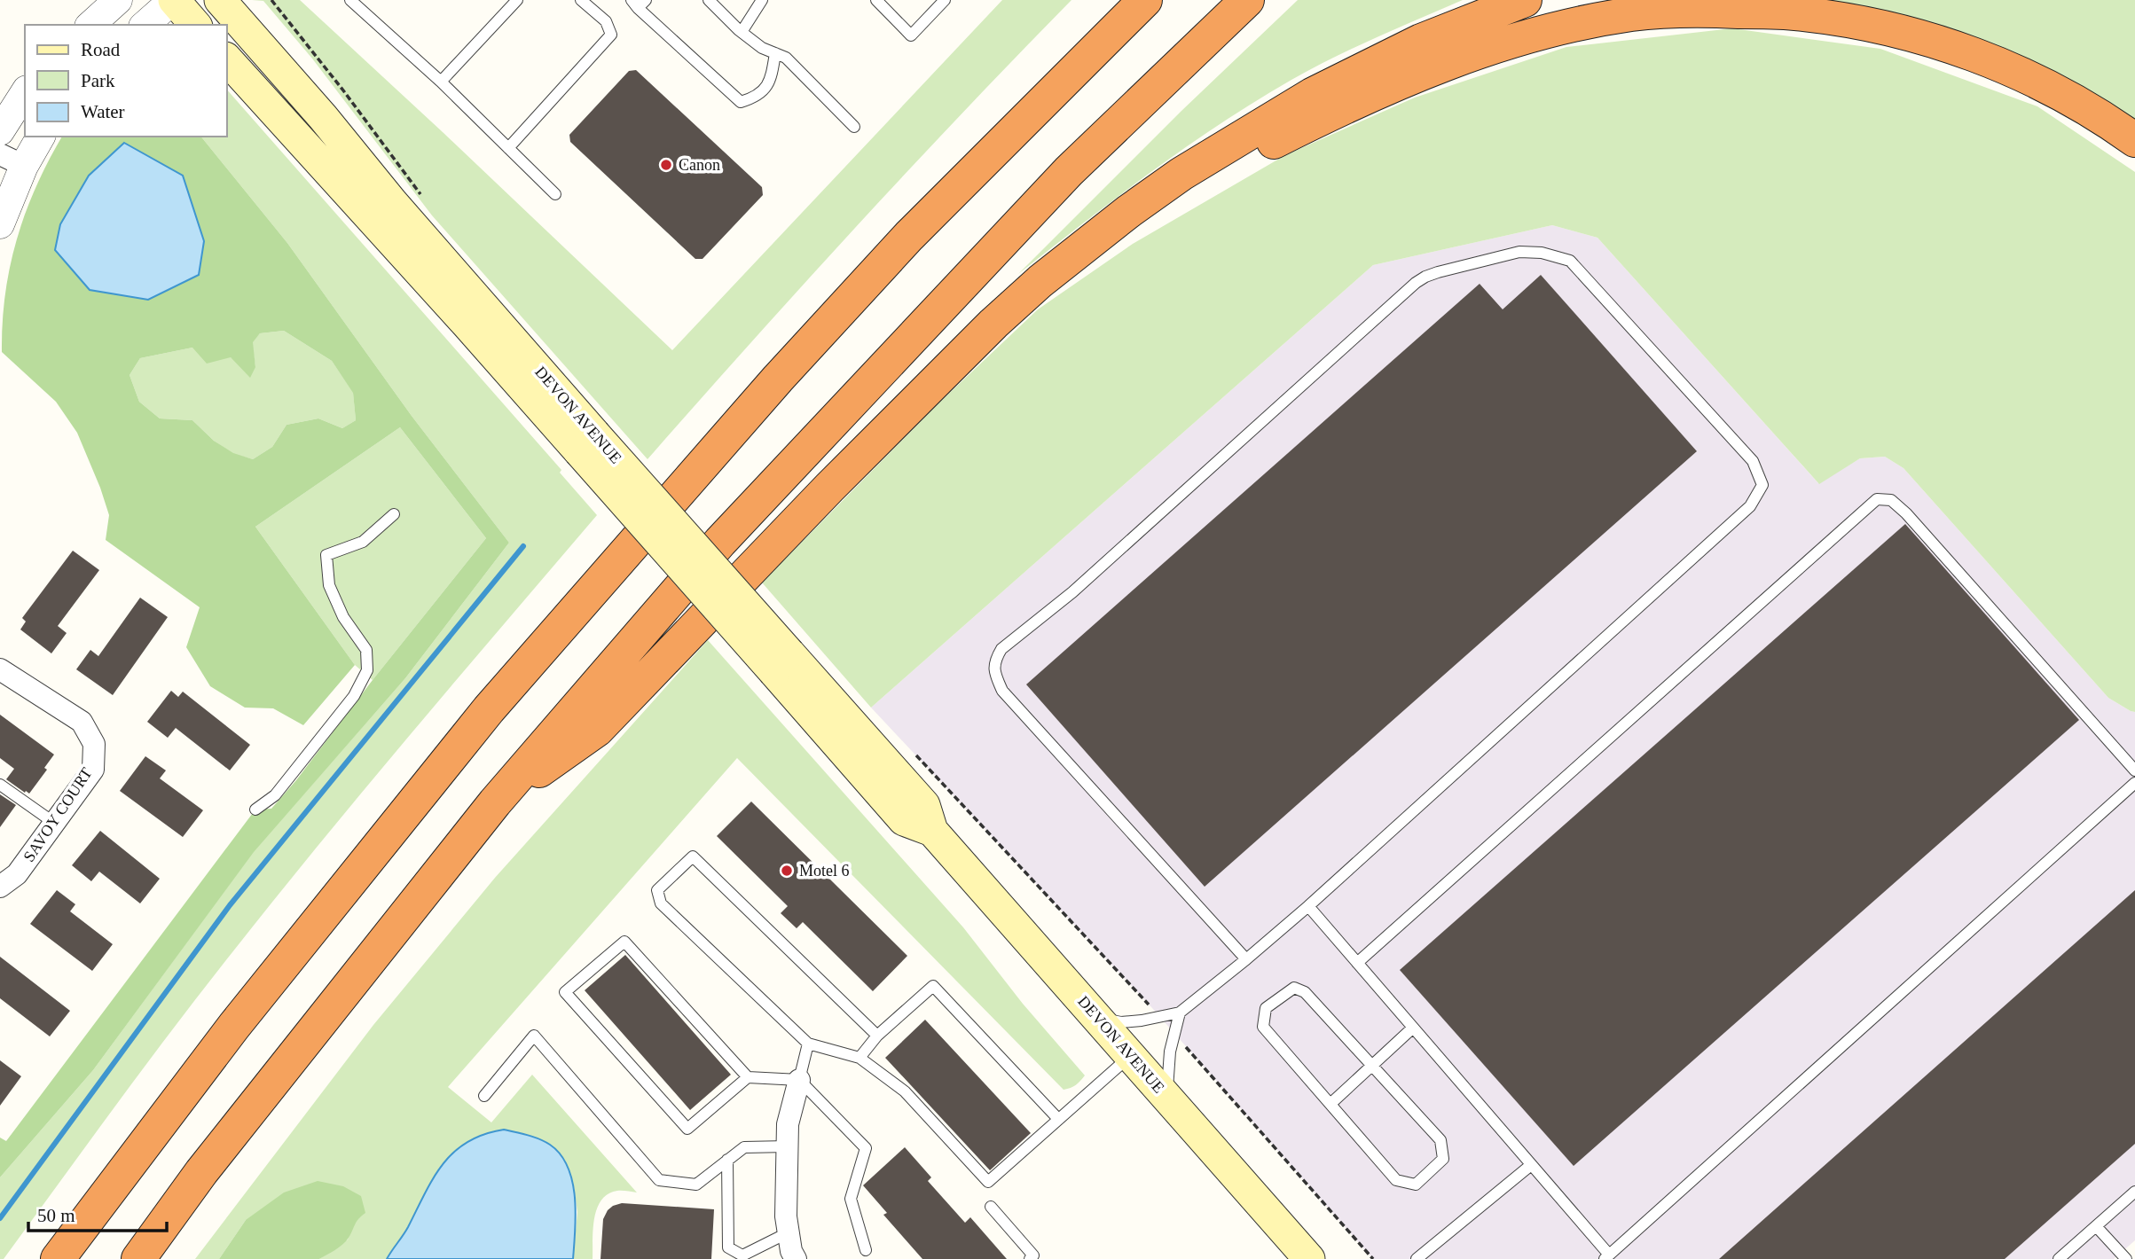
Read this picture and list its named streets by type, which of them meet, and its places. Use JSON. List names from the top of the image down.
{
  "streets": {
    "main road": ["DEVON AVENUE"],
    "street": ["SAVOY COURT"]
  },
  "places": ["Canon", "Motel 6"],
  "legend": ["Road", "Park", "Water"],
  "scale_bar": "50 m"
}
